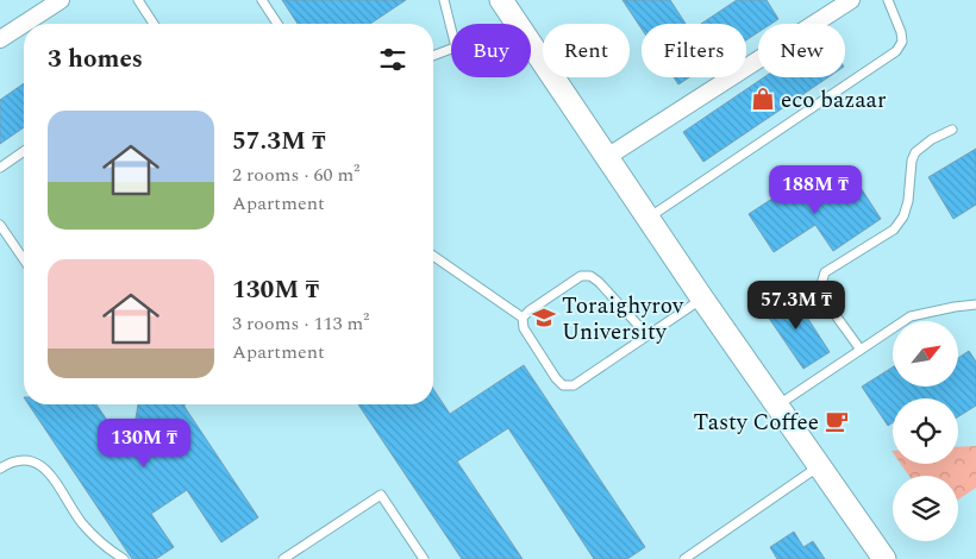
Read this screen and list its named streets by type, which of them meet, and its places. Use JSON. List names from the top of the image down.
{
  "places": {
    "shop": ["eco bazaar"],
    "school or university": ["Toraighyrov University"],
    "cafe": ["Tasty Coffee"]
  },
  "north": "top right",
  "page": {
    "chip": [
      "Buy",
      "Rent",
      "Filters",
      "New"
    ],
    "heading": "3 homes",
    "list": [
      {
        "name": "57.3M ₸",
        "note": "2 rooms · 60 m² · Apartment"
      },
      {
        "name": "130M ₸",
        "note": "3 rooms · 113 m² · Apartment"
      }
    ],
    "price": ["188M ₸", "57.3M ₸", "130M ₸"]
  }
}
